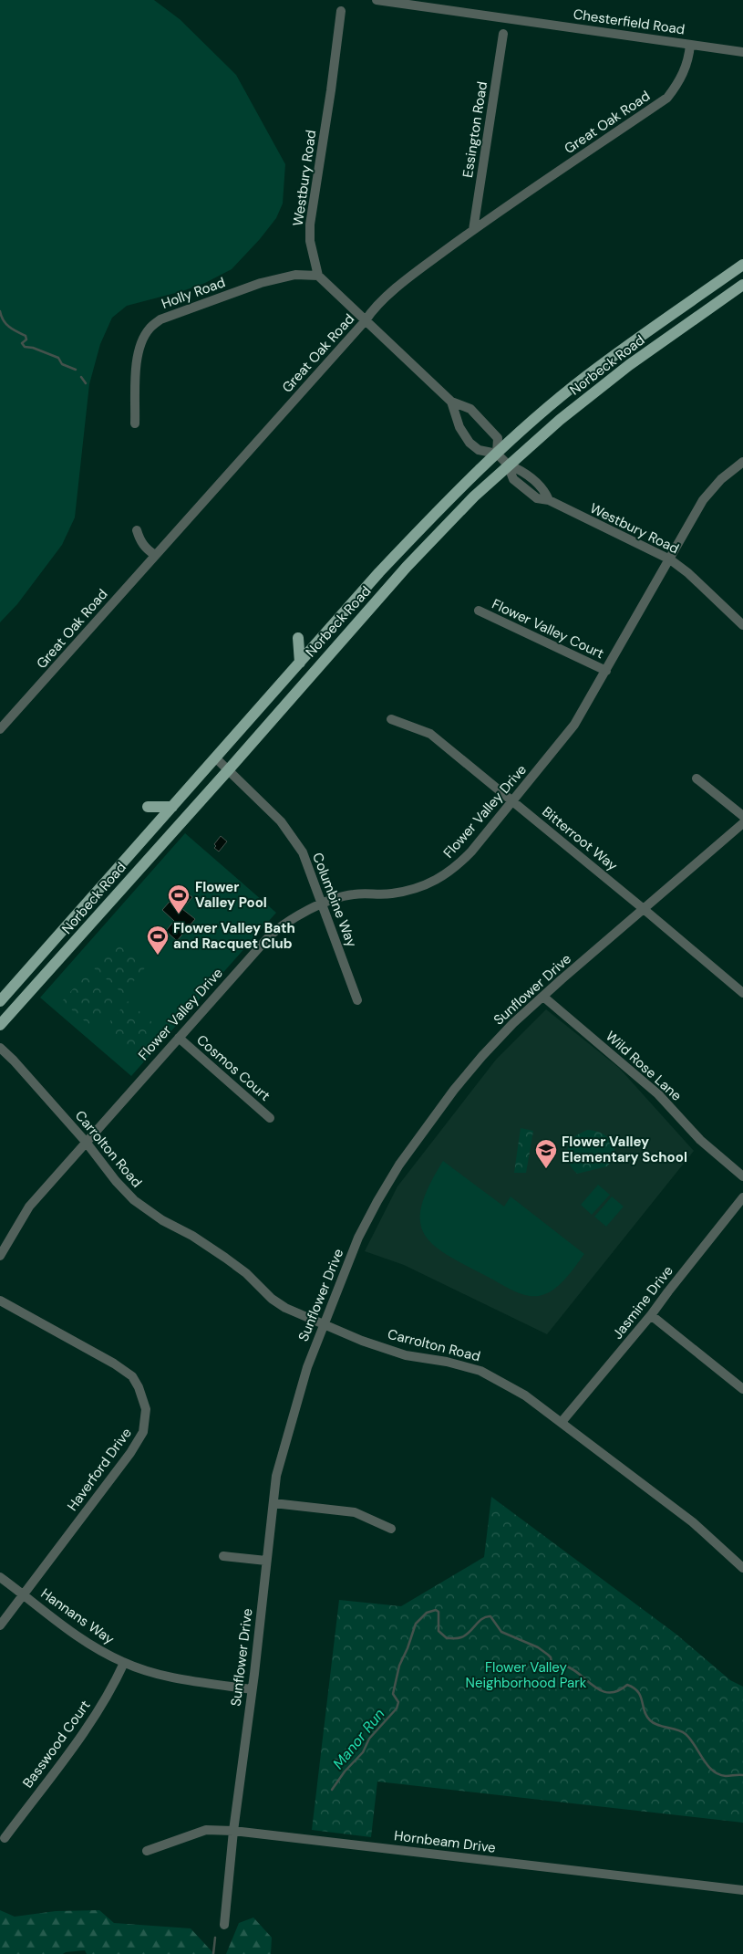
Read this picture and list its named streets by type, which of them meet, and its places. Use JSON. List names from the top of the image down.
{
  "streets": {
    "main road": ["Norbeck Road"],
    "street": [
      "Chesterfield Road",
      "Great Oak Road",
      "Essington Road",
      "Westbury Road",
      "Holly Road",
      "Flower Valley Court",
      "Flower Valley Drive",
      "Bitterroot Way",
      "Columbine Way",
      "Sunflower Drive",
      "Wild Rose Lane",
      "Cosmos Court",
      "Carrolton Road",
      "Jasmine Drive",
      "Haverford Drive",
      "Hannans Way",
      "Basswood Court",
      "Hornbeam Drive"
    ]
  },
  "crossings": [
    ["Chesterfield Road", "Great Oak Road"],
    ["Great Oak Road", "Essington Road"],
    ["Great Oak Road", "Westbury Road"],
    ["Westbury Road", "Holly Road"],
    ["Westbury Road", "Norbeck Road"],
    ["Westbury Road", "Flower Valley Drive"],
    ["Norbeck Road", "Columbine Way"],
    ["Flower Valley Court", "Flower Valley Drive"],
    ["Flower Valley Drive", "Bitterroot Way"],
    ["Flower Valley Drive", "Columbine Way"],
    ["Flower Valley Drive", "Cosmos Court"],
    ["Flower Valley Drive", "Carrolton Road"],
    ["Bitterroot Way", "Sunflower Drive"],
    ["Sunflower Drive", "Wild Rose Lane"],
    ["Sunflower Drive", "Carrolton Road"],
    ["Sunflower Drive", "Hannans Way"],
    ["Sunflower Drive", "Hornbeam Drive"],
    ["Carrolton Road", "Jasmine Drive"],
    ["Haverford Drive", "Hannans Way"],
    ["Hannans Way", "Basswood Court"]
  ],
  "water": ["Manor Run"],
  "parks": ["Flower Valley Neighborhood Park"],
  "places": {
    "sports": ["Flower Valley Pool", "Flower Valley Bath and Racquet Club"],
    "school or university": ["Flower Valley Elementary School"]
  }
}
